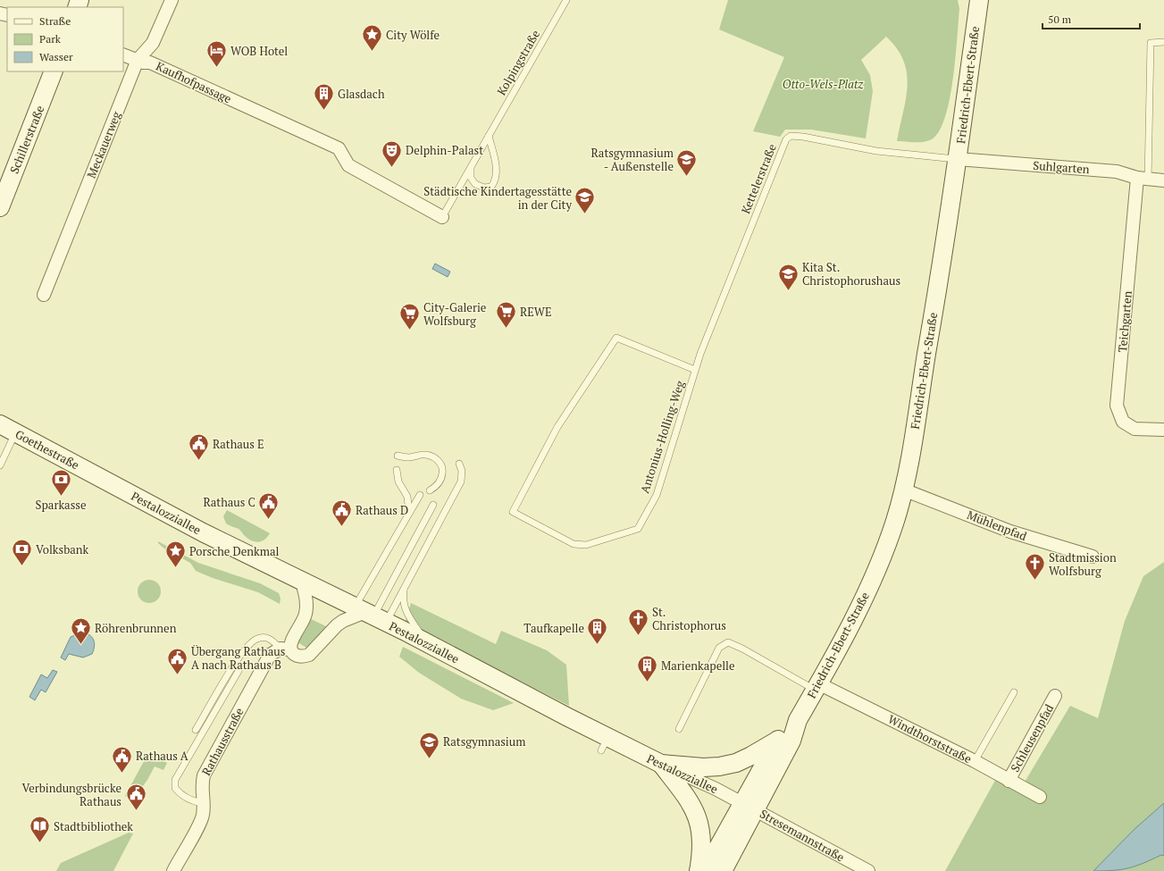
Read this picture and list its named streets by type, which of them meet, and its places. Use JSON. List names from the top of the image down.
{
  "streets": {
    "street": [
      "Kaufhofpassage",
      "Friedrich-Ebert-Straße",
      "Schillerstraße",
      "Meckauerweg",
      "Suhlgarten",
      "Teichgarten",
      "Goethestraße",
      "Pestalozziallee",
      "Mühlenpfad",
      "Schleusenpfad",
      "Windthorststraße",
      "Rathausstraße",
      "Stresemannstraße"
    ],
    "lane": ["Kolpingstraße", "Kettelerstraße", "Antonius-Holling-Weg"]
  },
  "crossings": [
    ["Kolpingstraße", "Kaufhofpassage"],
    ["Kaufhofpassage", "Meckauerweg"],
    ["Friedrich-Ebert-Straße", "Suhlgarten"],
    ["Friedrich-Ebert-Straße", "Kettelerstraße"],
    ["Friedrich-Ebert-Straße", "Pestalozziallee"],
    ["Friedrich-Ebert-Straße", "Mühlenpfad"],
    ["Friedrich-Ebert-Straße", "Windthorststraße"],
    ["Friedrich-Ebert-Straße", "Stresemannstraße"],
    ["Suhlgarten", "Kettelerstraße"],
    ["Suhlgarten", "Teichgarten"],
    ["Kettelerstraße", "Antonius-Holling-Weg"],
    ["Goethestraße", "Pestalozziallee"],
    ["Pestalozziallee", "Rathausstraße"],
    ["Pestalozziallee", "Stresemannstraße"],
    ["Schleusenpfad", "Windthorststraße"]
  ],
  "parks": ["Otto-Wels-Platz"],
  "places": {
    "place": ["City Wölfe", "Porsche Denkmal", "Röhrenbrunnen"],
    "hotel": ["WOB Hotel"],
    "building": ["Glasdach", "Taufkapelle", "Marienkapelle"],
    "theatre": ["Delphin-Palast"],
    "school or university": [
      "Ratsgymnasium - Außenstelle",
      "Städtische Kindertagesstätte in der City",
      "Kita St. Christophorushaus",
      "Ratsgymnasium"
    ],
    "supermarket": ["REWE", "City-Galerie Wolfsburg"],
    "public building": [
      "Rathaus E",
      "Rathaus C",
      "Rathaus D",
      "Übergang Rathaus A nach Rathaus B",
      "Rathaus A",
      "Verbindungsbrücke Rathaus"
    ],
    "bank": ["Sparkasse", "Volksbank"],
    "church": ["Stadtmission Wolfsburg", "St. Christophorus"],
    "library": ["Stadtbibliothek"]
  },
  "legend": ["Straße", "Park", "Wasser"],
  "scale_bar": "50 m"
}
